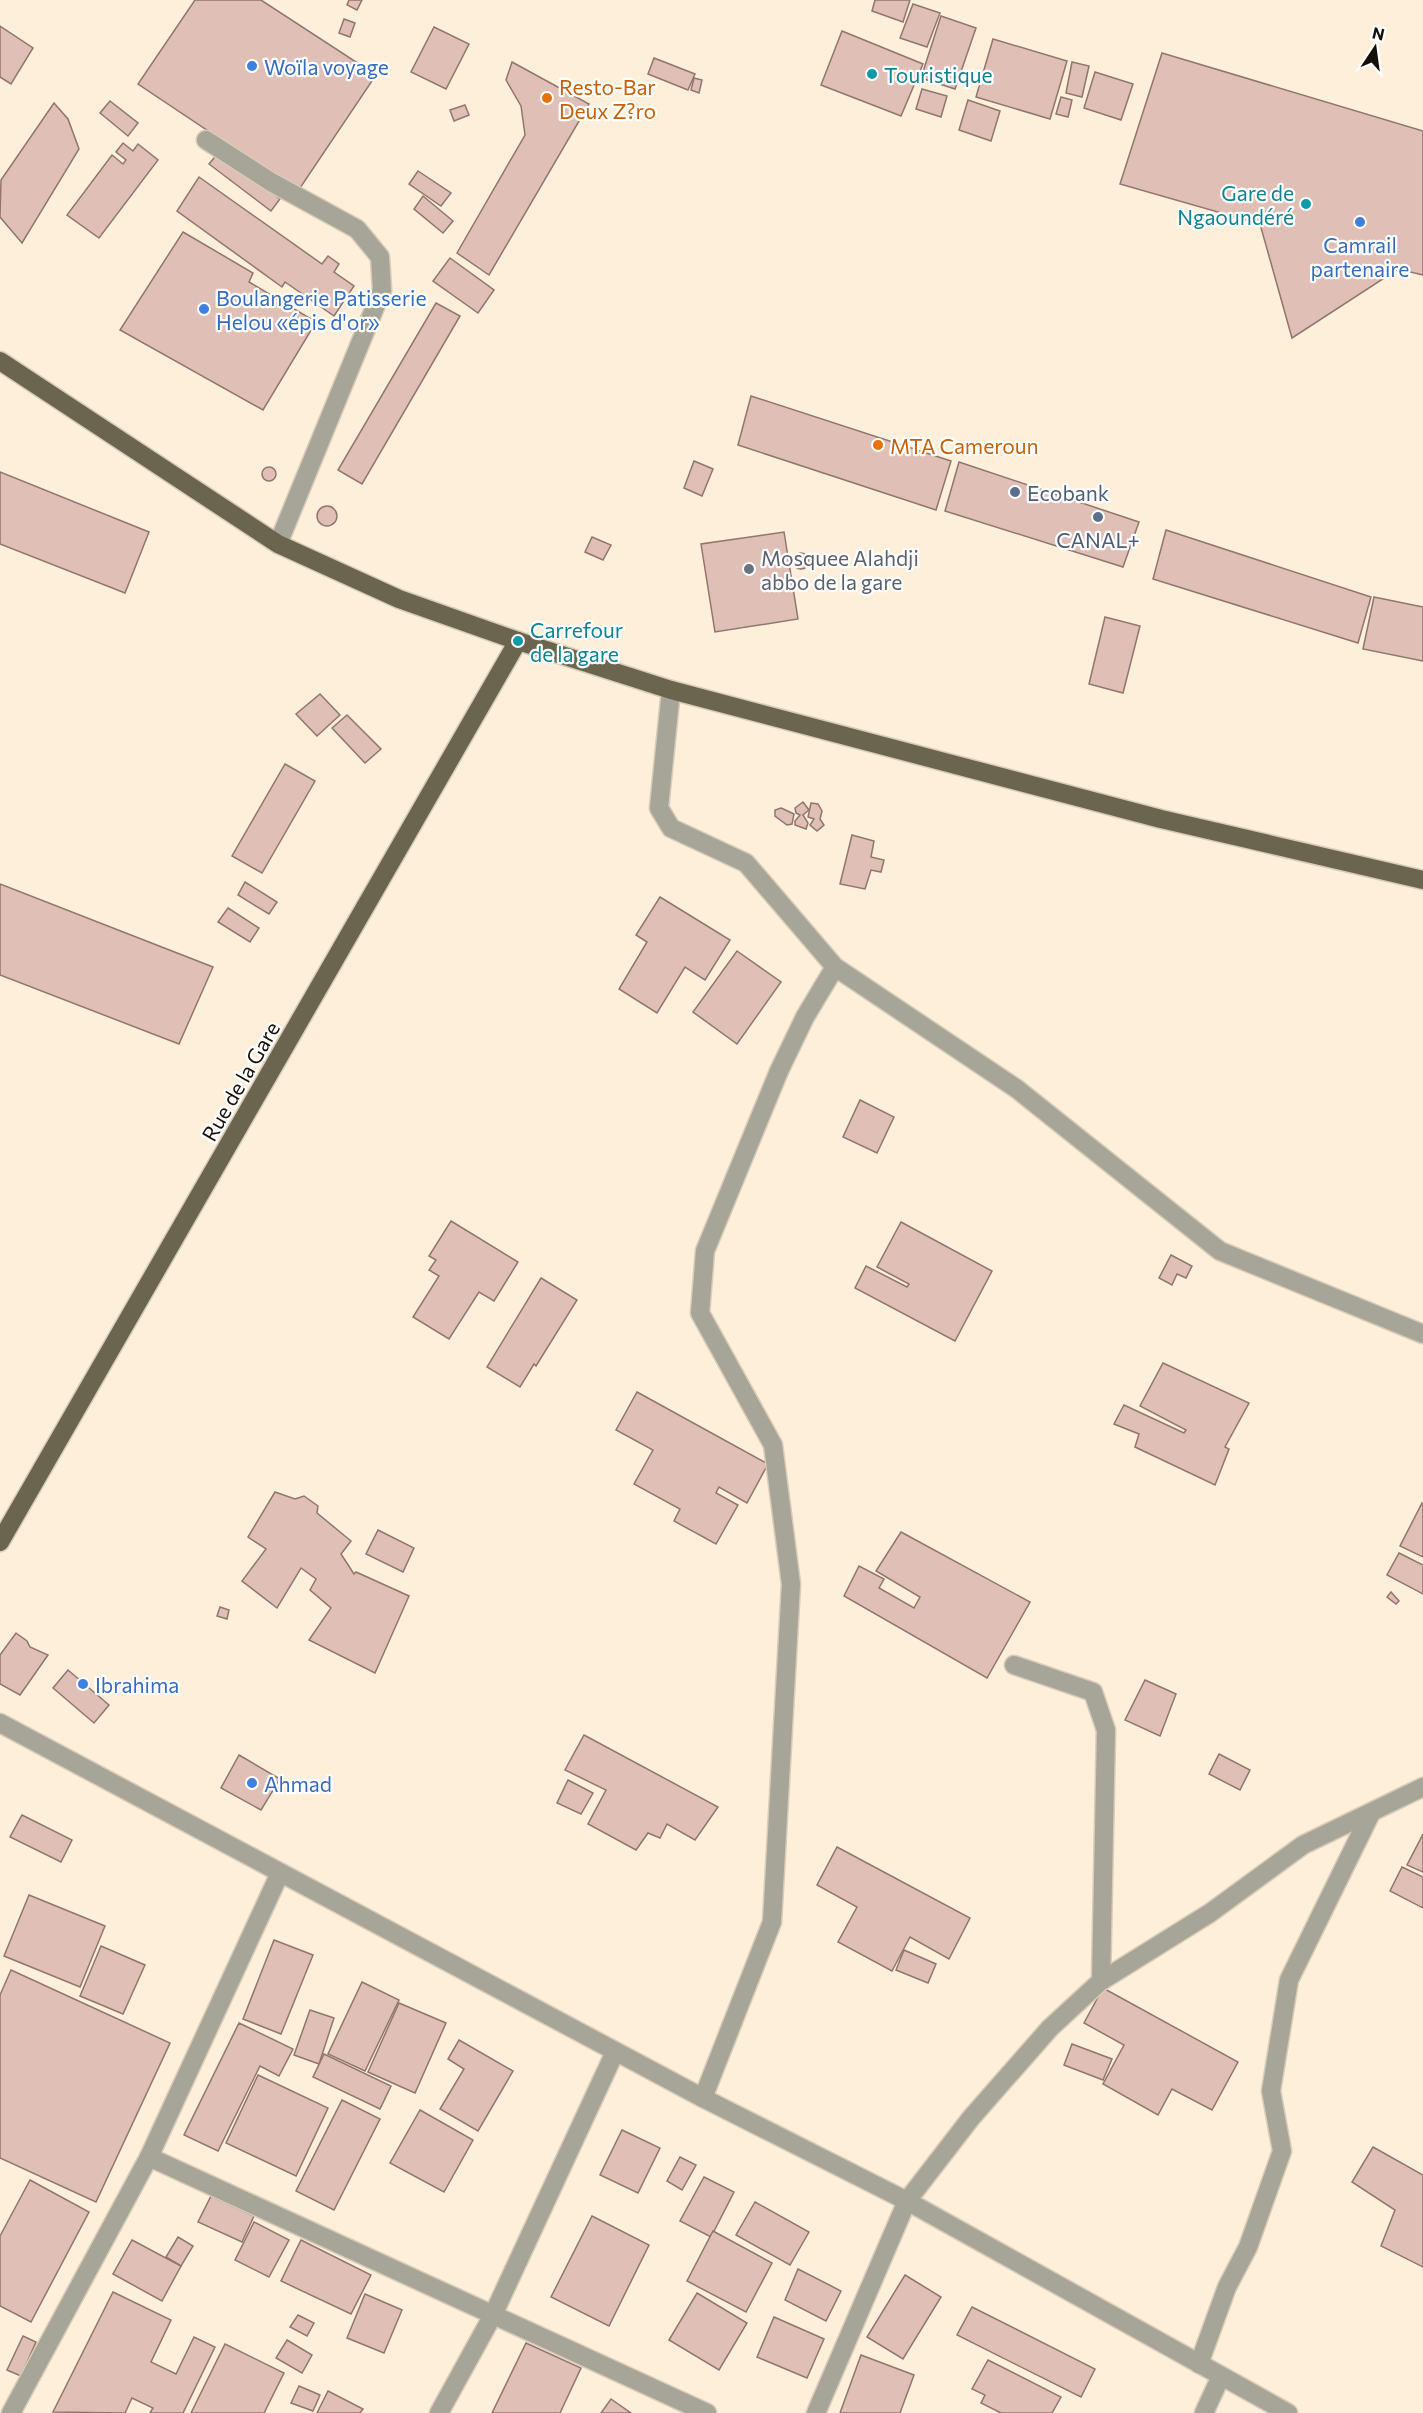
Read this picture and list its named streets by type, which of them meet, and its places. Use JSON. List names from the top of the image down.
{
  "streets": {
    "main road": ["Rue de la Gare"]
  },
  "places": [
    "Woïla voyage",
    "Touristique",
    "Resto-Bar Deux Z?ro",
    "Gare de Ngaoundéré",
    "Camrail partenaire",
    "Boulangerie Patisserie Helou «épis d'or»",
    "MTA Cameroun",
    "Ecobank",
    "CANAL+",
    "Mosquee Alahdji abbo de la gare",
    "Carrefour de la gare",
    "Ibrahima",
    "Ahmad"
  ],
  "north": "top"
}
